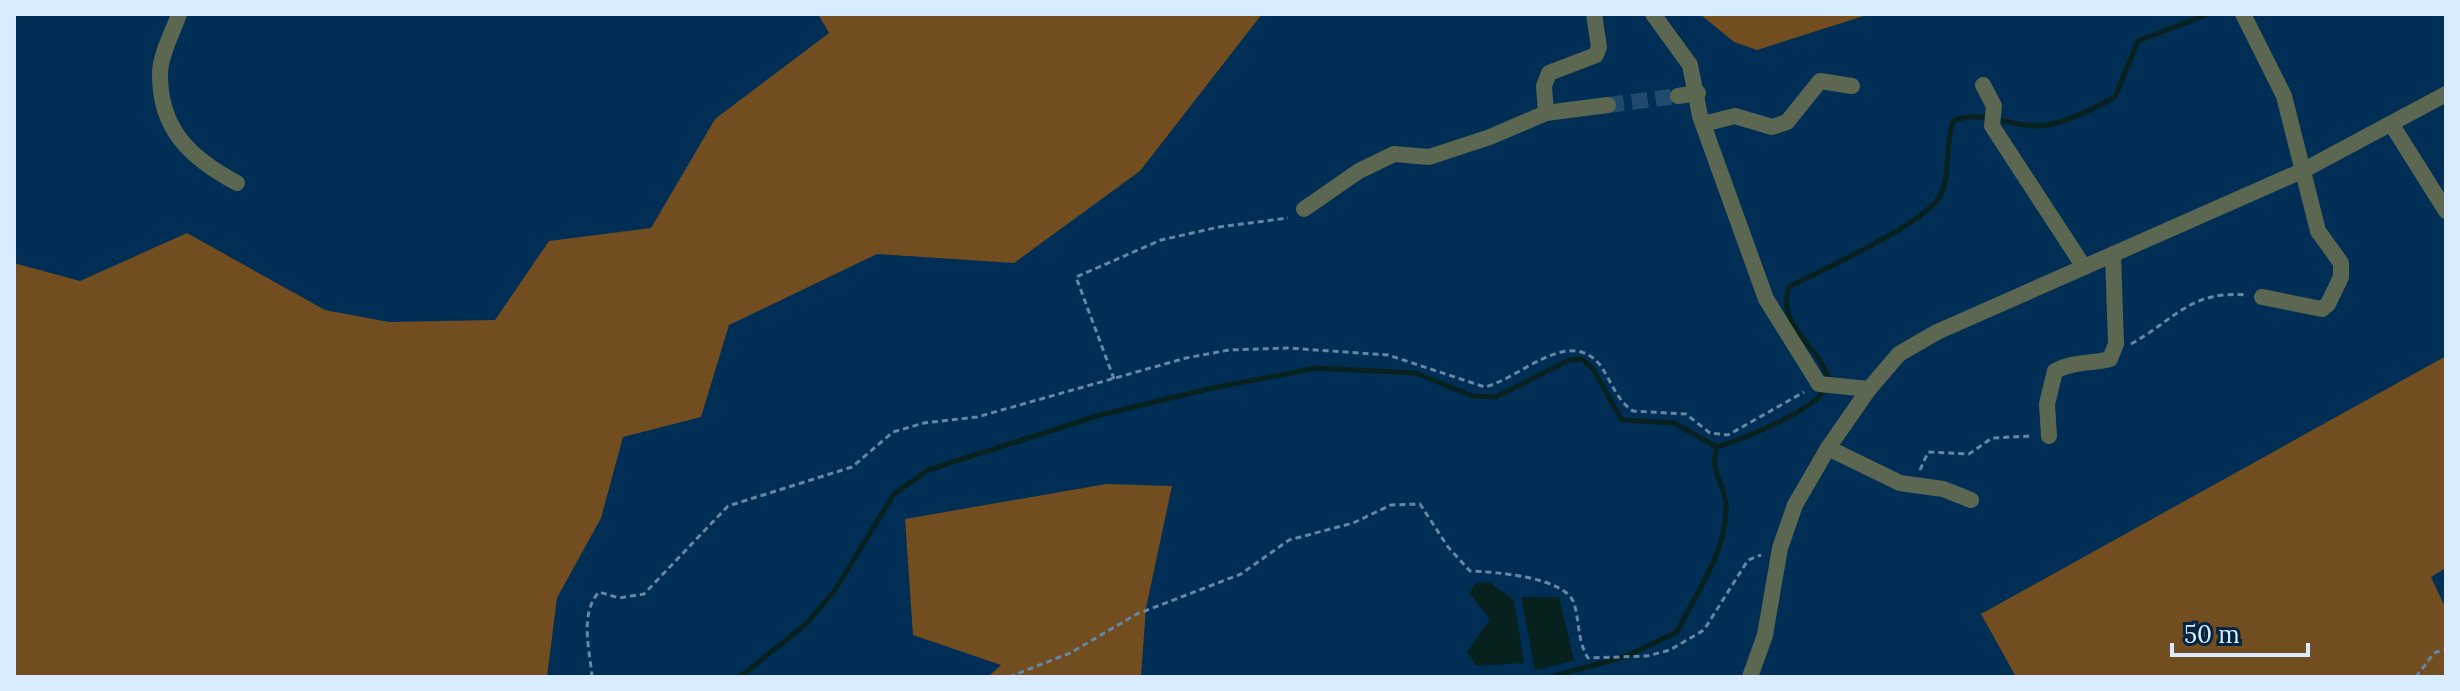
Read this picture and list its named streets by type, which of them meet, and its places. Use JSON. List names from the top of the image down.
{
  "scale_bar": "50 m"
}
